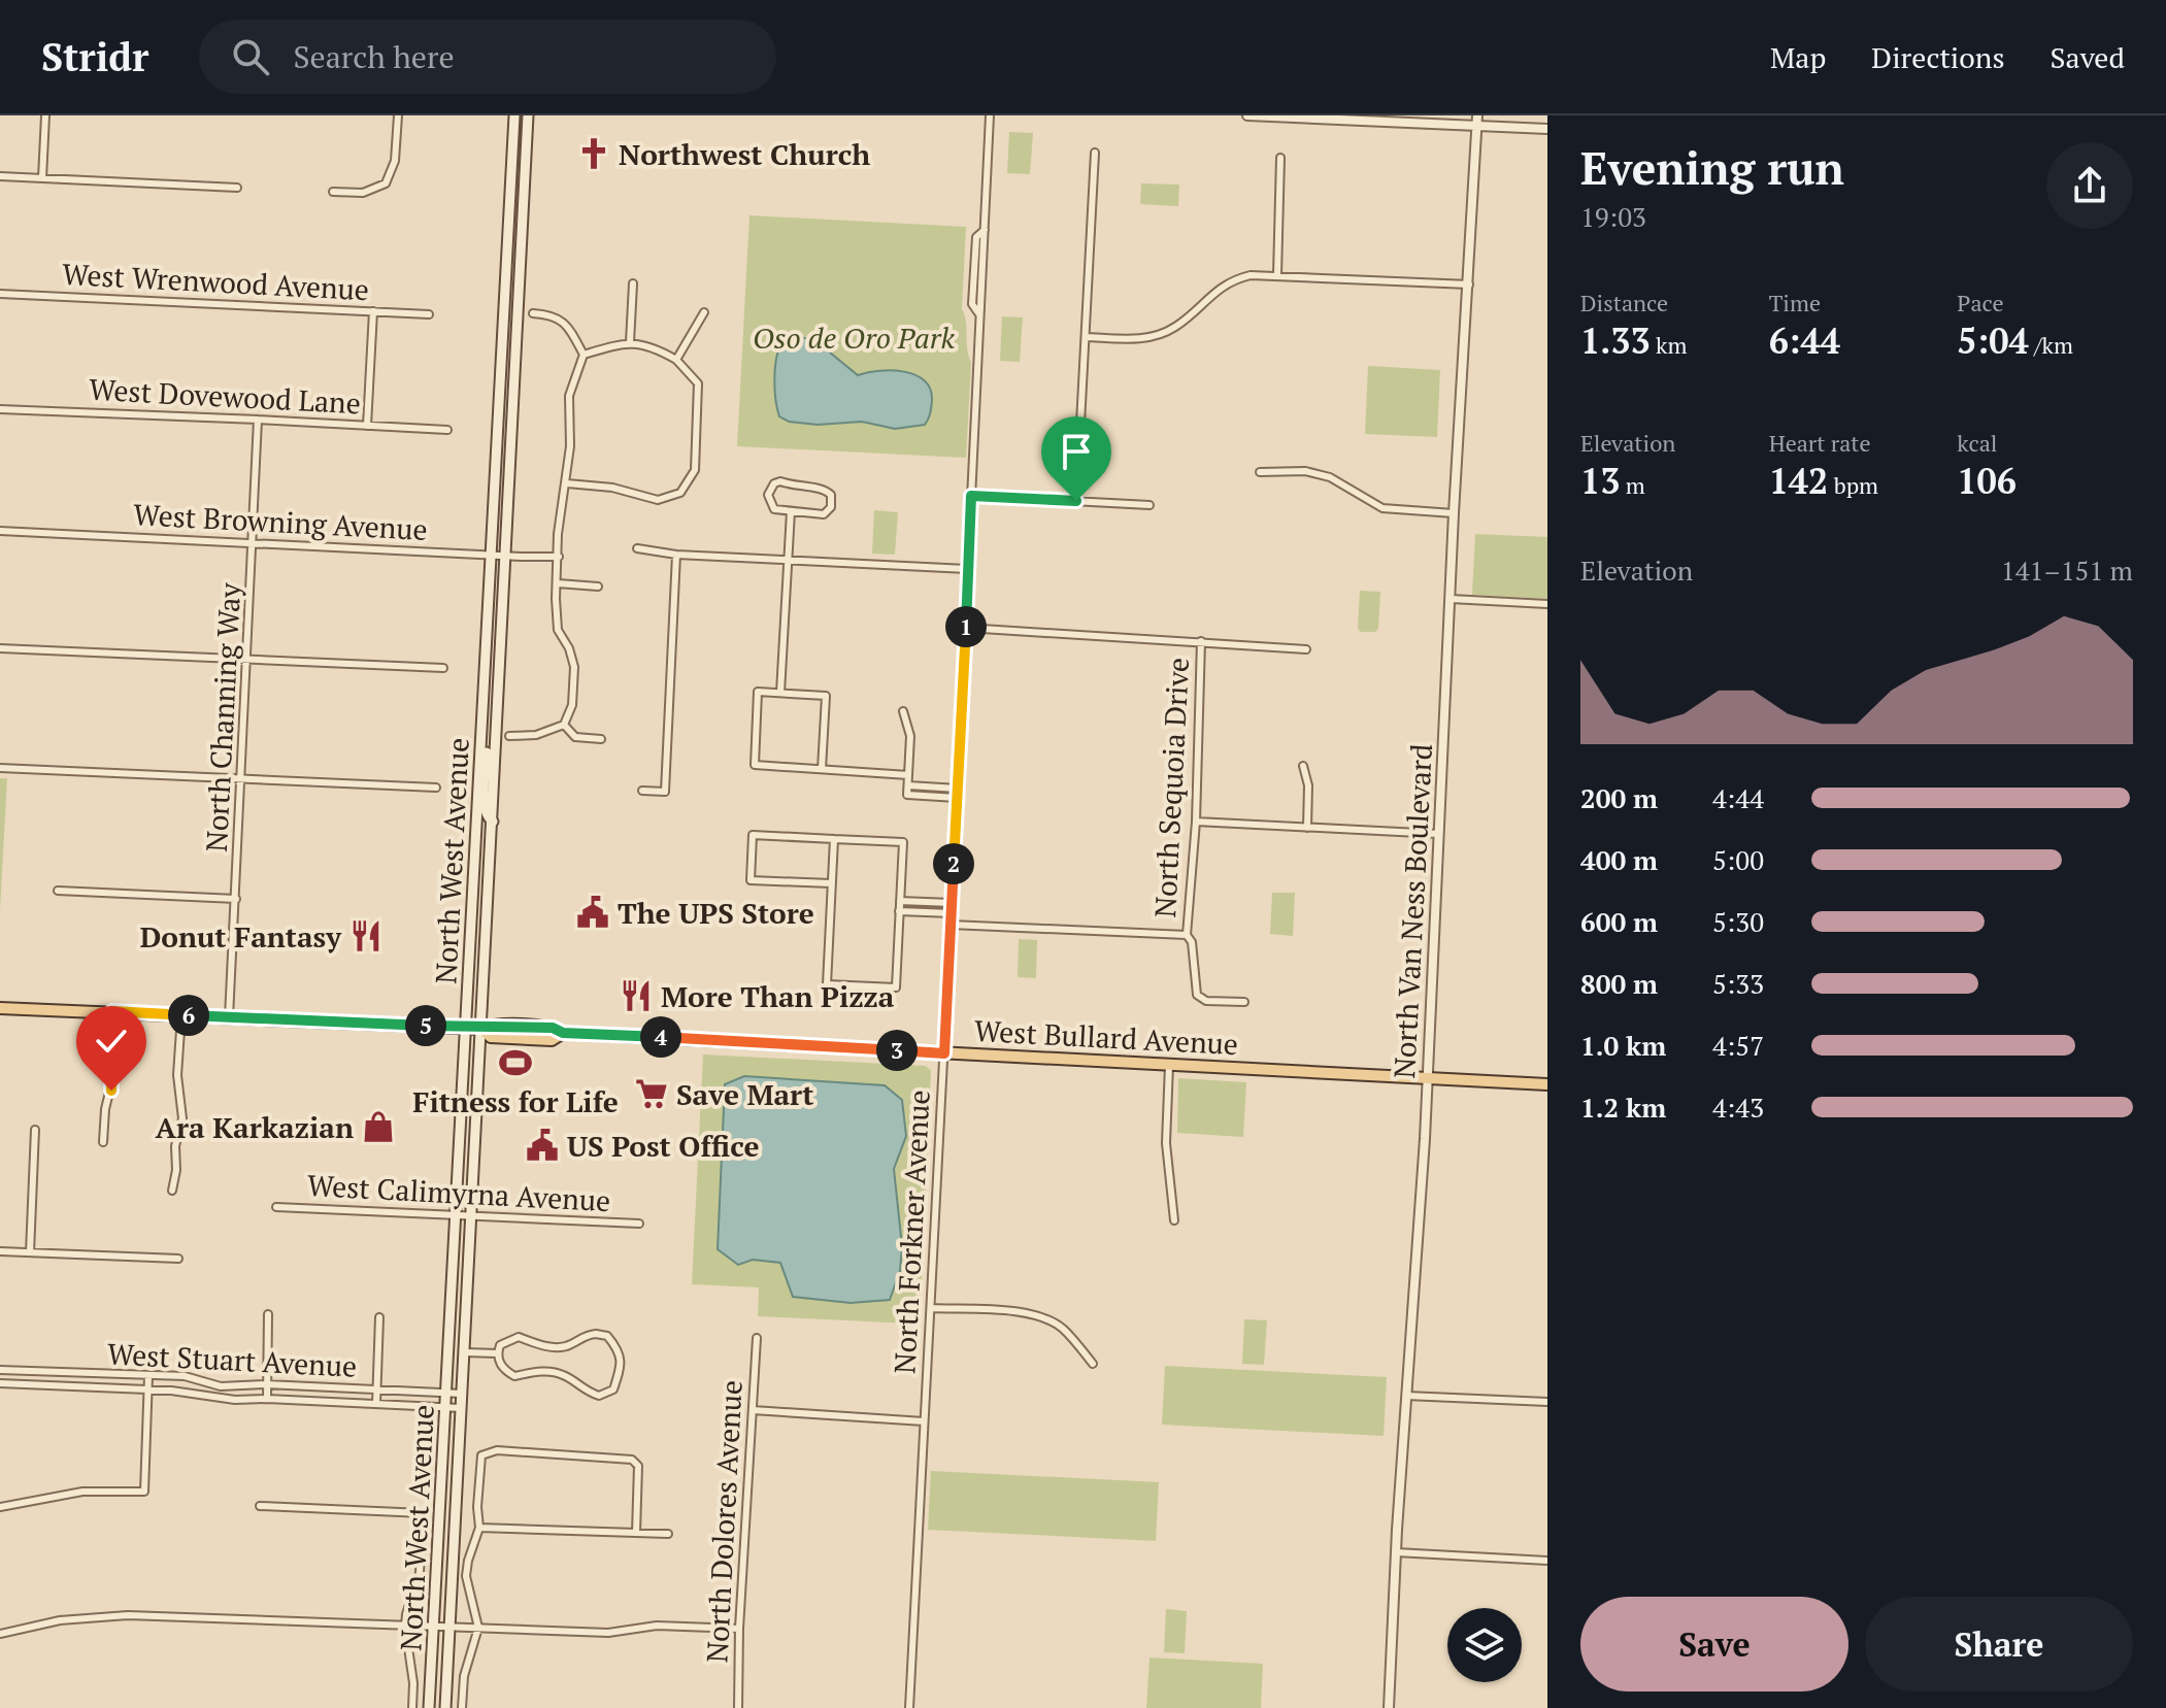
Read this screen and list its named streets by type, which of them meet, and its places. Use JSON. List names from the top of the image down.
{
  "streets": {
    "main road": ["North West Avenue", "West Bullard Avenue"],
    "street": [
      "West Wrenwood Avenue",
      "West Dovewood Lane",
      "West Browning Avenue",
      "North Channing Way",
      "North Sequoia Drive",
      "North Van Ness Boulevard",
      "West Calimyrna Avenue",
      "North Forkner Avenue",
      "West Stuart Avenue",
      "North Dolores Avenue"
    ]
  },
  "crossings": [
    ["West Dovewood Lane", "North Channing Way"],
    ["West Browning Avenue", "North Channing Way"],
    ["West Browning Avenue", "North West Avenue"],
    ["North Channing Way", "West Bullard Avenue"],
    ["North West Avenue", "West Bullard Avenue"],
    ["North West Avenue", "West Calimyrna Avenue"],
    ["North West Avenue", "West Stuart Avenue"],
    ["North Van Ness Boulevard", "West Bullard Avenue"],
    ["West Bullard Avenue", "North Forkner Avenue"]
  ],
  "parks": ["Oso de Oro Park"],
  "places": {
    "church": ["Northwest Church"],
    "public building": ["The UPS Store", "US Post Office"],
    "restaurant": ["Donut Fantasy", "More Than Pizza"],
    "sports": ["Fitness for Life"],
    "supermarket": ["Save Mart"],
    "shop": ["Ara Karkazian"]
  },
  "page": {
    "header": "Stridr",
    "search": "Search here",
    "nav": ["Map", "Directions", "Saved"],
    "heading": ["Evening run", "19:03"],
    "stats": [
      ["Distance", "1.33 km"],
      ["Time", "6:44"],
      ["Pace", "5:04 /km"],
      ["Elevation", "13 m"],
      ["Heart rate", "142 bpm"],
      ["kcal", "106"]
    ],
    "chart": ["Elevation", "141–151 m"],
    "pins": [
      "1",
      "2",
      "6",
      "5",
      "4",
      "3"
    ],
    "list": [
      {
        "name": "200 m",
        "note": "4:44"
      },
      {
        "name": "400 m",
        "note": "5:00"
      },
      {
        "name": "600 m",
        "note": "5:30"
      },
      {
        "name": "800 m",
        "note": "5:33"
      },
      {
        "name": "1.0 km",
        "note": "4:57"
      },
      {
        "name": "1.2 km",
        "note": "4:43"
      }
    ],
    "buttons": ["Save", "Share"]
  }
}
